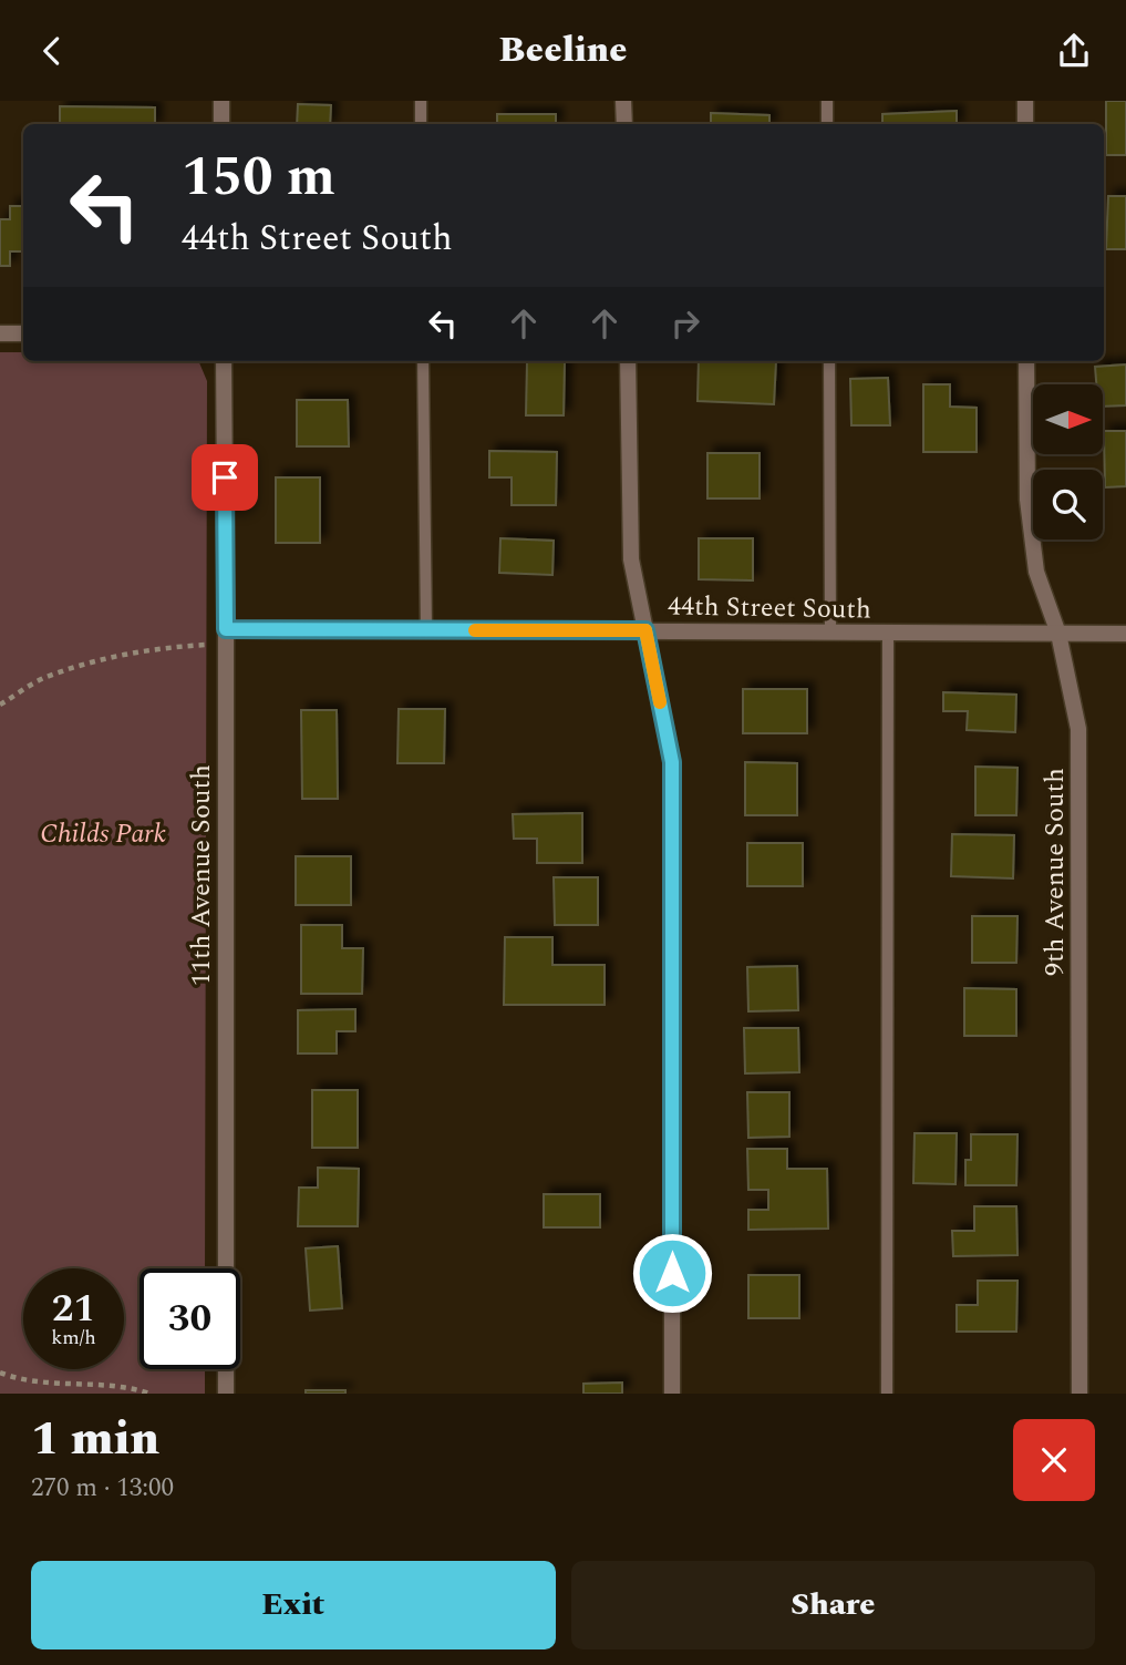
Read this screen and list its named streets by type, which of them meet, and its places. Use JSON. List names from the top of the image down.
{
  "streets": {
    "street": ["44th Street South", "9th Avenue South", "11th Avenue South"]
  },
  "crossings": [
    ["44th Street South", "9th Avenue South"],
    ["44th Street South", "11th Avenue South"]
  ],
  "parks": ["Childs Park"],
  "north": "right",
  "page": {
    "header": "Beeline",
    "turn": ["150 m", "44th Street South"],
    "speed": "21 km/h",
    "limit": "30",
    "heading": ["1 min", "270 m · 13:00"],
    "buttons": ["Exit", "Share"]
  }
}
